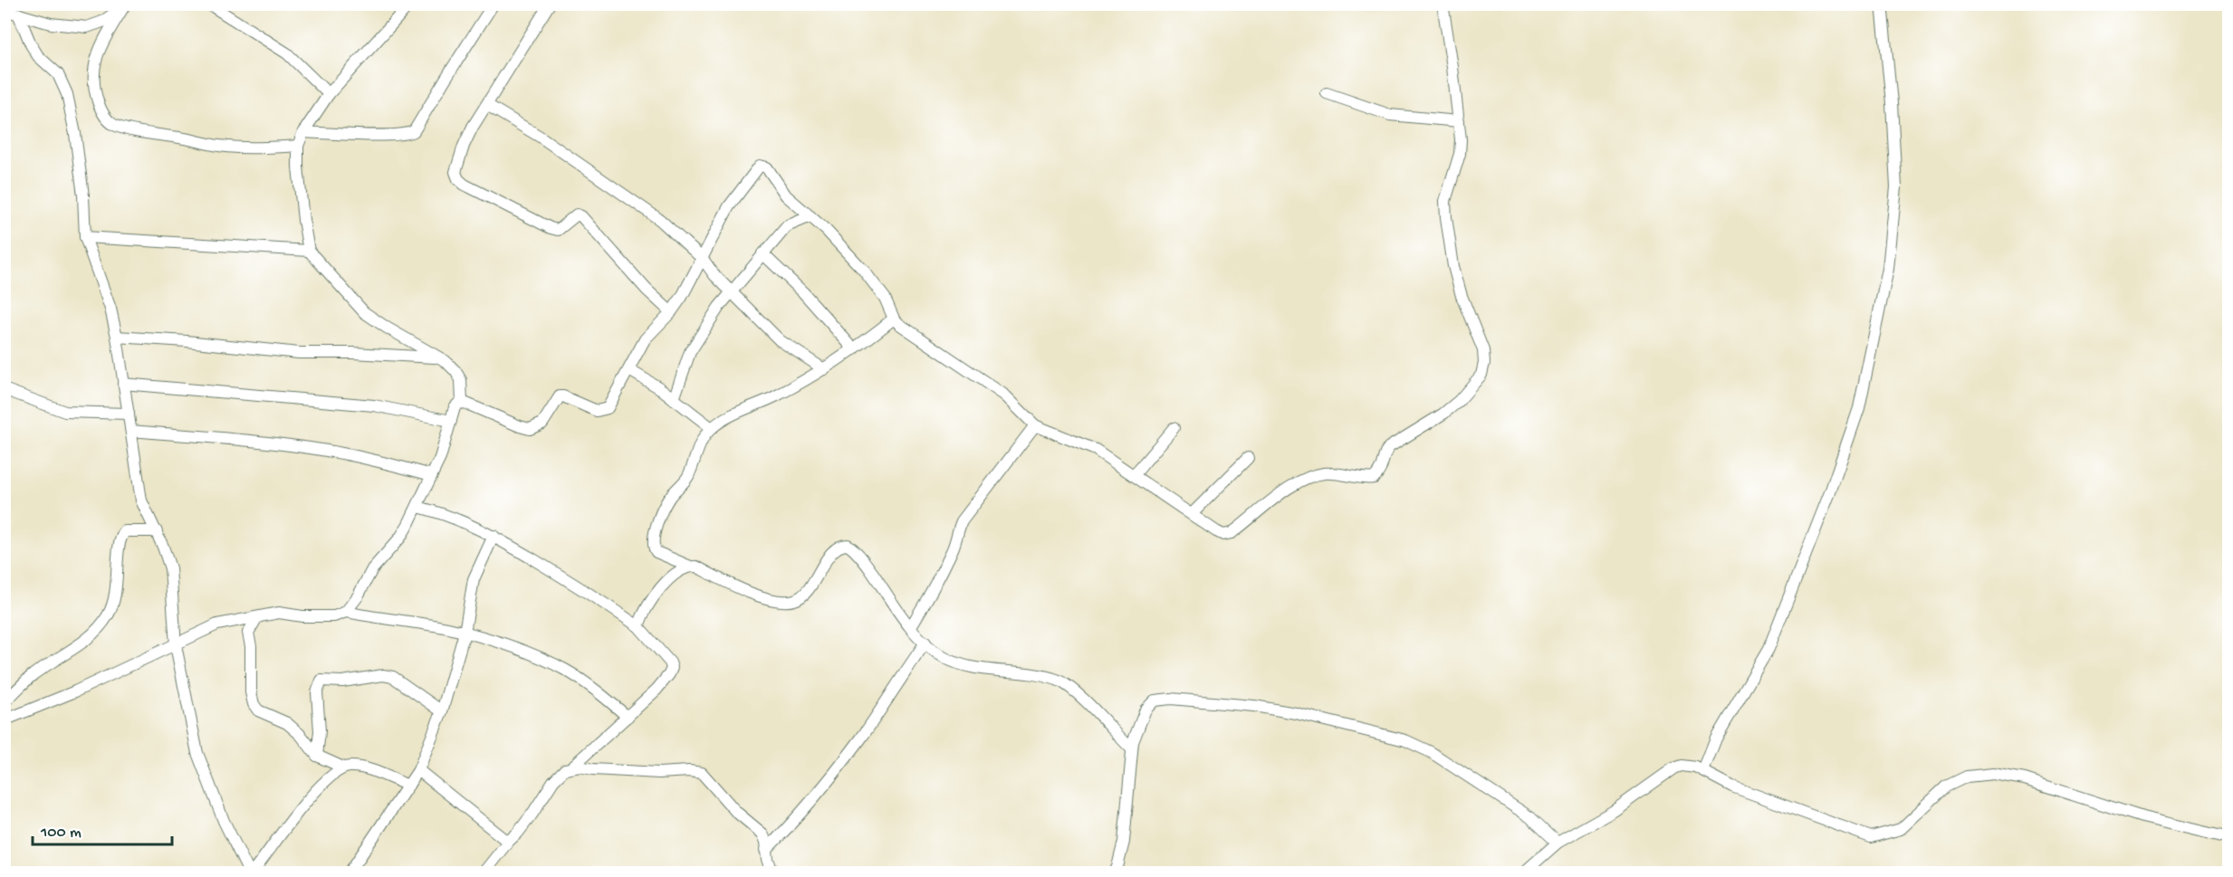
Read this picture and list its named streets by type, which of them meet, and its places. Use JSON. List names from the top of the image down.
{
  "scale_bar": "100 m"
}
